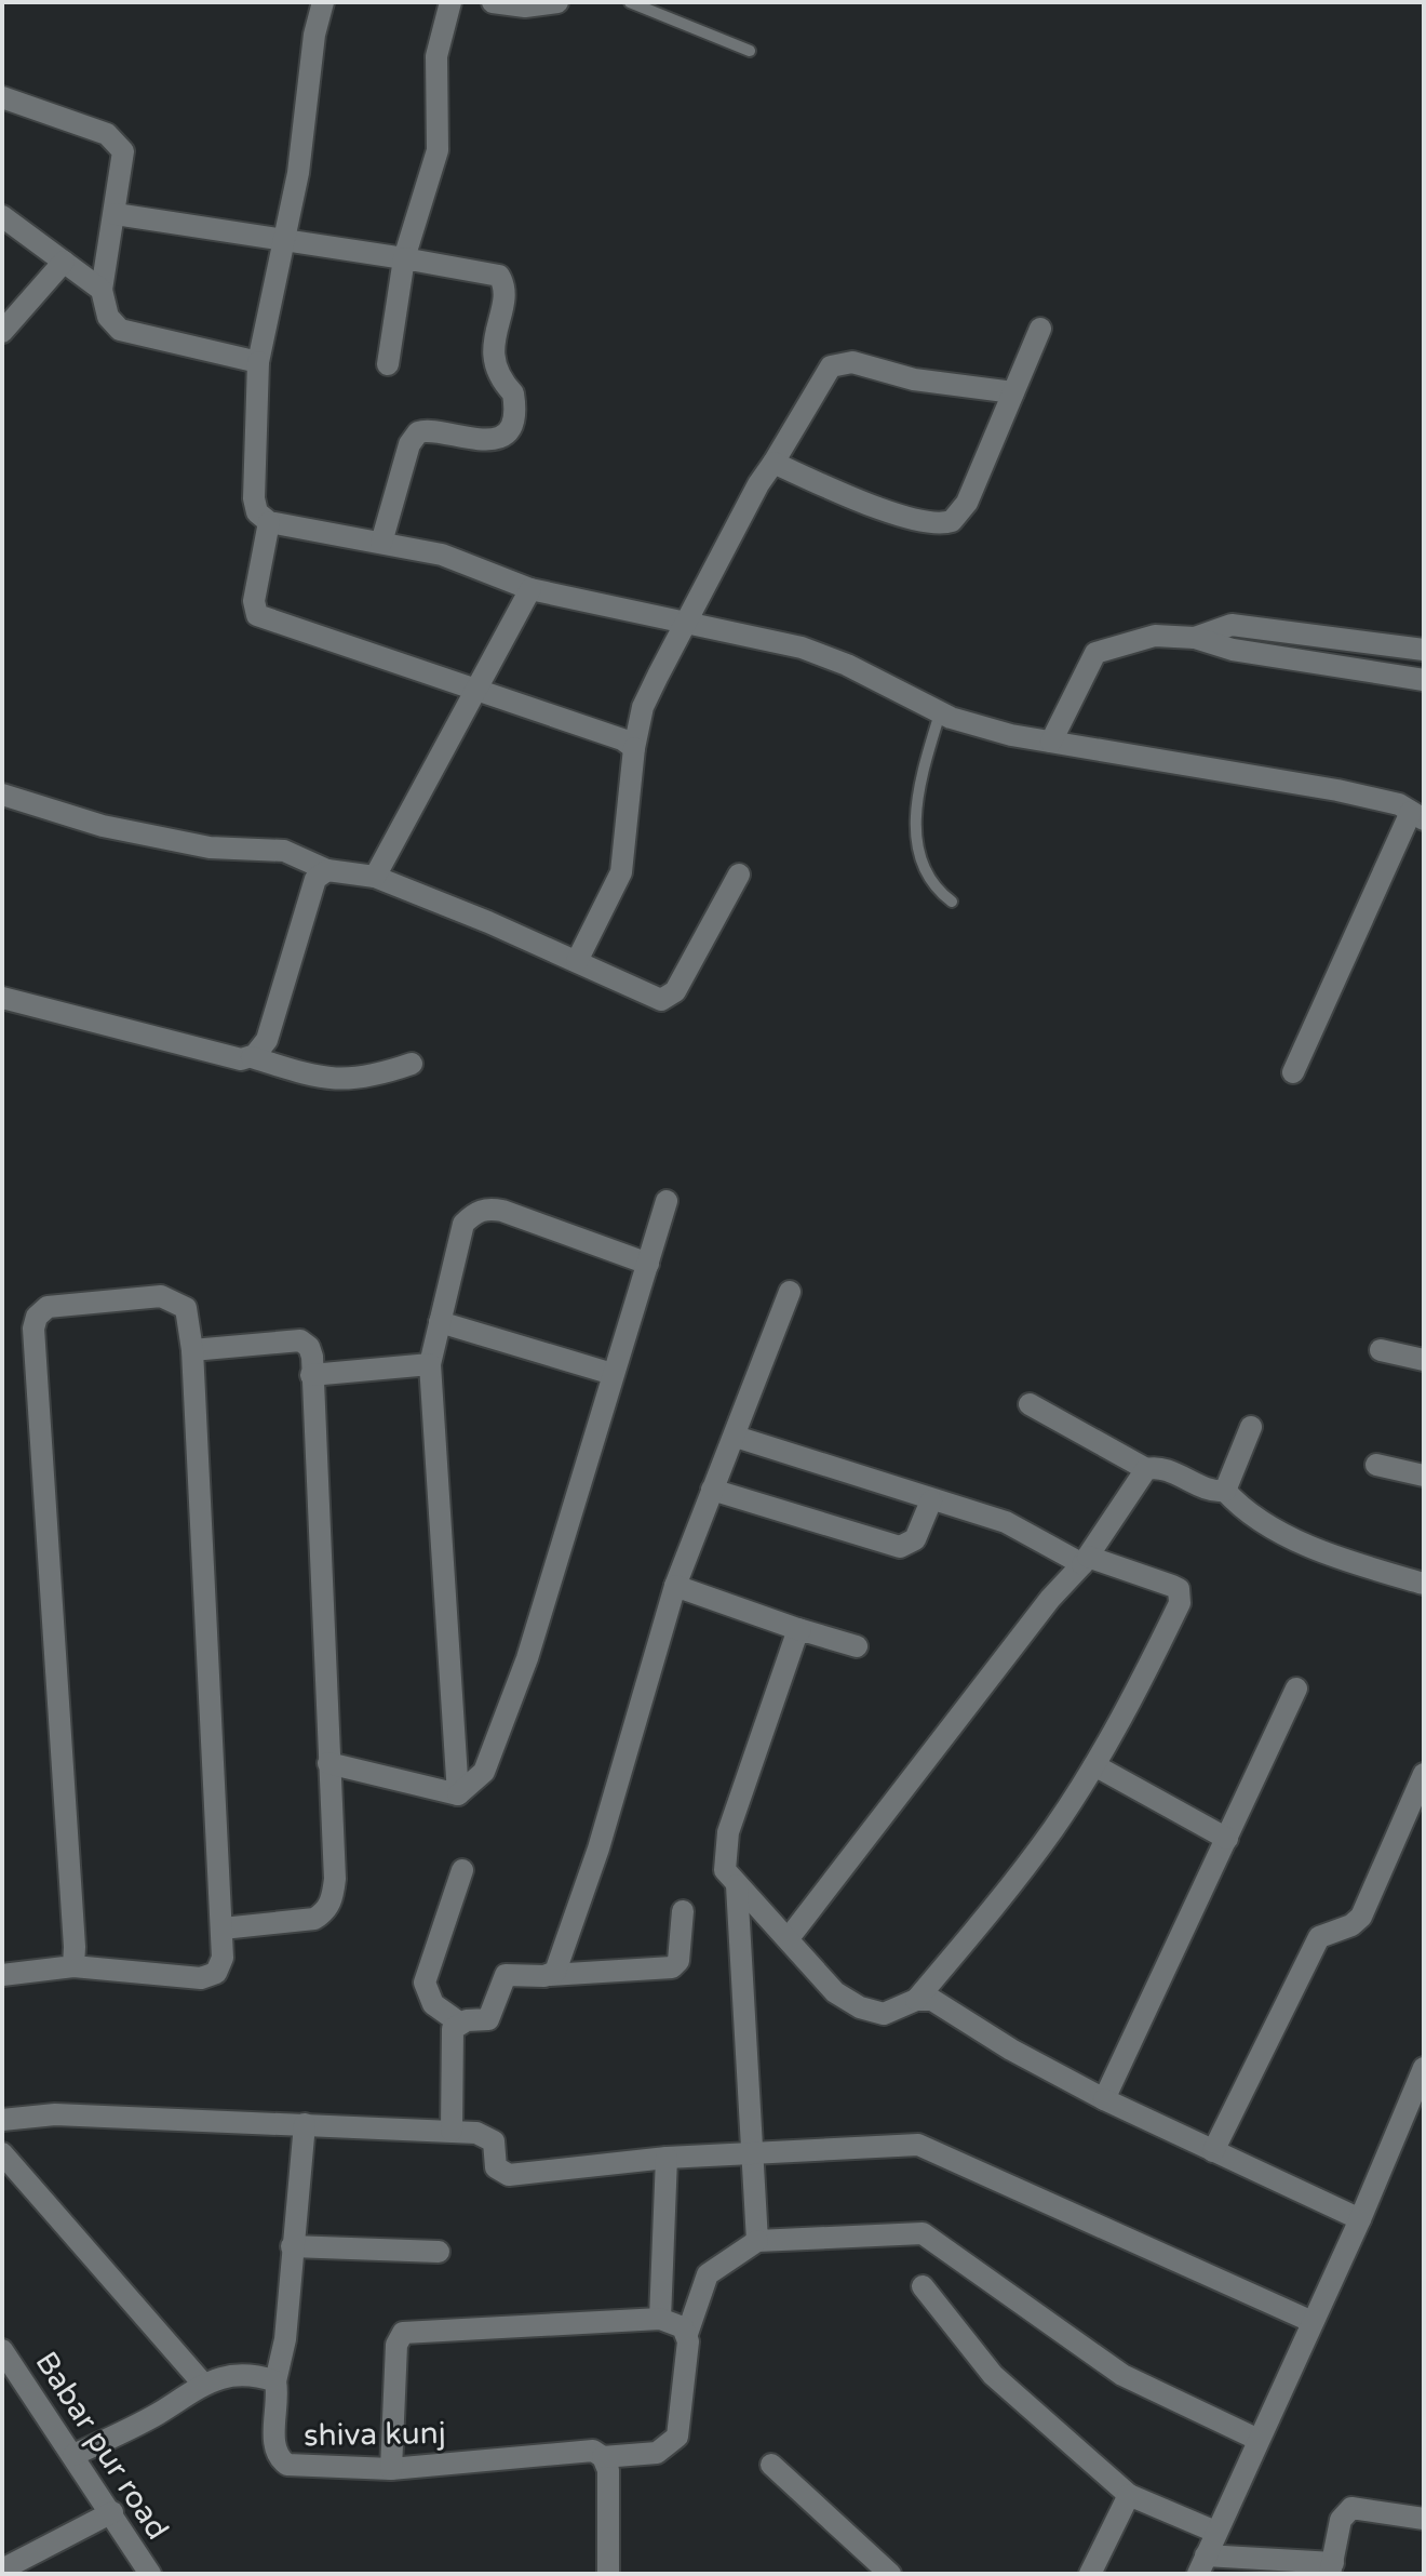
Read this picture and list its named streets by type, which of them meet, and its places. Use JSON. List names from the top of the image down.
{
  "streets": {
    "street": ["shiva kunj", "Babar pur road"]
  },
  "crossings": [
    ["shiva kunj", "Babar pur road"]
  ]
}
